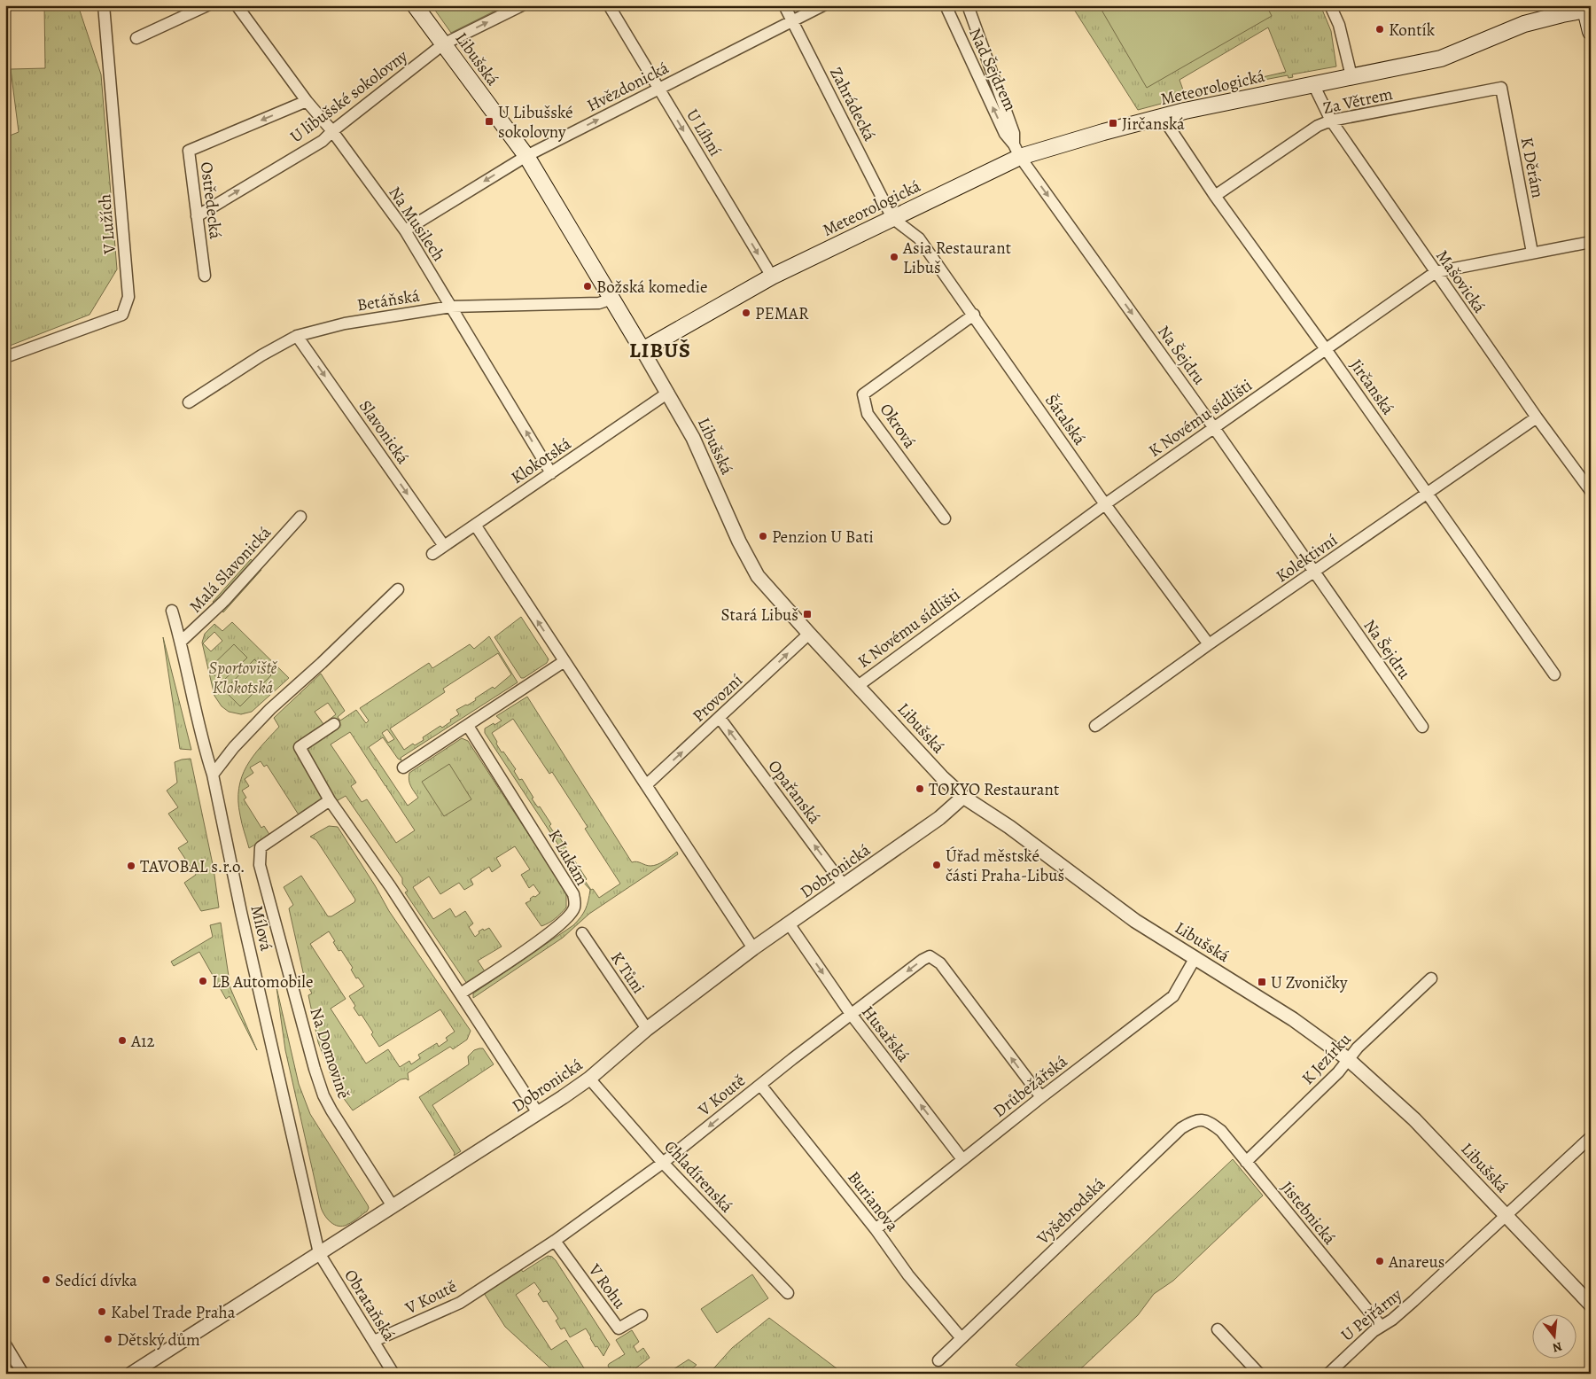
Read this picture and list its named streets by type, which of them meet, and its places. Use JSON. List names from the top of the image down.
{
  "streets": {
    "main road": ["Libušská", "Meteorologická"],
    "street": [
      "Nad Šejdrem",
      "Hvězdonická",
      "U libušské sokolovny",
      "Za Větrem",
      "Zahrádecká",
      "U Líhní",
      "K Děrám",
      "Ostředecká",
      "Na Musilech",
      "V Lužích",
      "Mašovická",
      "Betáňská",
      "Na Šejdru",
      "Jirčanská",
      "K Novému sídlišti",
      "Šátalská",
      "Okrová",
      "Slavonická",
      "Klokotská",
      "Kolektivní",
      "Malá Slavonická",
      "Provozní",
      "Opařanská",
      "K Lukám",
      "Dobronická",
      "Mílová",
      "K Tůni",
      "Husařská",
      "Na Domovině",
      "K Jezírku",
      "Drůbežářská",
      "V Koutě",
      "Chladírenská",
      "Burianova",
      "Vyšebrodská",
      "Jistebnická",
      "V Rohu",
      "Obrataňská",
      "U Pejřárny"
    ]
  },
  "crossings": [
    ["Libušská", "Hvězdonická"],
    ["Libušská", "Meteorologická"],
    ["Libušská", "U libušské sokolovny"],
    ["Libušská", "Betáňská"],
    ["Libušská", "K Novému sídlišti"],
    ["Libušská", "Klokotská"],
    ["Libušská", "Provozní"],
    ["Libušská", "Dobronická"],
    ["Libušská", "K Jezírku"],
    ["Libušská", "Drůbežářská"],
    ["Libušská", "U Pejřárny"],
    ["Nad Šejdrem", "Meteorologická"],
    ["Nad Šejdrem", "Na Šejdru"],
    ["Hvězdonická", "Zahrádecká"],
    ["Hvězdonická", "U Líhní"],
    ["Hvězdonická", "Na Musilech"],
    ["Meteorologická", "Zahrádecká"],
    ["Meteorologická", "U Líhní"],
    ["Meteorologická", "Mašovická"],
    ["Meteorologická", "Na Šejdru"],
    ["Meteorologická", "Jirčanská"],
    ["Meteorologická", "Šátalská"],
    ["U libušské sokolovny", "Ostředecká"],
    ["U libušské sokolovny", "Na Musilech"],
    ["Za Větrem", "K Děrám"],
    ["Za Větrem", "Mašovická"],
    ["Za Větrem", "Jirčanská"],
    ["Zahrádecká", "Šátalská"],
    ["K Děrám", "K Novému sídlišti"],
    ["Ostředecká", "Na Musilech"],
    ["Na Musilech", "Betáňská"],
    ["Na Musilech", "Klokotská"],
    ["Mašovická", "K Novému sídlišti"],
    ["Mašovická", "Kolektivní"],
    ["Betáňská", "Slavonická"],
    ["Na Šejdru", "K Novému sídlišti"],
    ["Na Šejdru", "Kolektivní"],
    ["Jirčanská", "K Novému sídlišti"],
    ["Jirčanská", "Kolektivní"],
    ["K Novému sídlišti", "Šátalská"],
    ["Šátalská", "Okrová"],
    ["Šátalská", "Kolektivní"],
    ["Slavonická", "Klokotská"],
    ["Malá Slavonická", "Mílová"],
    ["Provozní", "Opařanská"],
    ["Opařanská", "Dobronická"],
    ["Dobronická", "Mílová"],
    ["Dobronická", "K Tůni"],
    ["Dobronická", "Husařská"],
    ["Dobronická", "Na Domovině"],
    ["Dobronická", "Chladírenská"],
    ["Dobronická", "Obrataňská"],
    ["Mílová", "Obrataňská"],
    ["Husařská", "Drůbežářská"],
    ["Husařská", "V Koutě"],
    ["K Jezírku", "Jistebnická"],
    ["Drůbežářská", "V Koutě"],
    ["Drůbežářská", "Burianova"],
    ["V Koutě", "Chladírenská"],
    ["V Koutě", "Burianova"],
    ["V Koutě", "V Rohu"],
    ["V Koutě", "Obrataňská"],
    ["Burianova", "Vyšebrodská"],
    ["Vyšebrodská", "Jistebnická"],
    ["Jistebnická", "U Pejřárny"]
  ],
  "one_way": [
    "Nad Šejdrem",
    "U libušské sokolovny",
    "U Líhní",
    "Ostředecká",
    "Na Šejdru",
    "Slavonická",
    "Provozní",
    "Opařanská"
  ],
  "districts": ["LIBUŠ"],
  "parks": ["Sportoviště Klokotská"],
  "places": {
    "other": [
      "Kontík",
      "Asia Restaurant Libuš",
      "Božská komedie",
      "PEMAR",
      "Penzion U Bati",
      "TOKYO Restaurant",
      "Úřad městské části Praha-Libuš",
      "TAVOBAL s.r.o.",
      "LB Automobile",
      "A12",
      "Anareus",
      "Sedící dívka",
      "Kabel Trade Praha",
      "Dětský dům"
    ],
    "transit": [
      "U Libušské sokolovny",
      "Jirčanská",
      "Stará Libuš",
      "U Zvoničky"
    ]
  },
  "north": "bottom"
}
